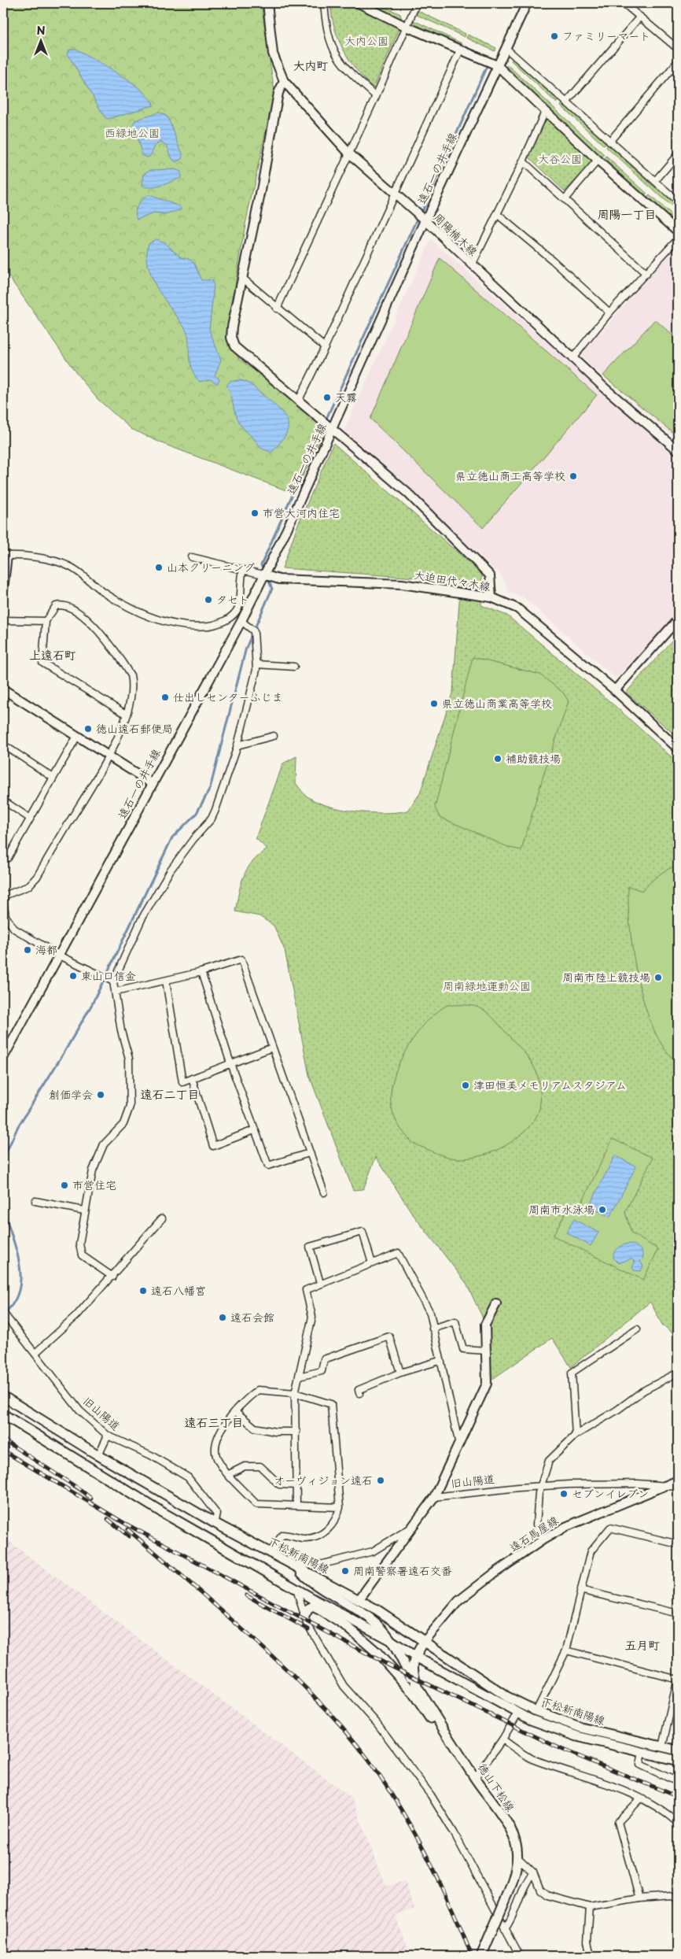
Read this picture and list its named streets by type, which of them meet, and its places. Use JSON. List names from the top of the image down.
{
  "streets": {
    "main road": ["下松新南陽線", "徳山下松線"],
    "street": [
      "遠石一の井手線",
      "周陽楠木線",
      "大迫田代々木線",
      "旧山陽道",
      "遠石馬屋線"
    ]
  },
  "crossings": [
    ["遠石一の井手線", "周陽楠木線"],
    ["遠石一の井手線", "大迫田代々木線"],
    ["旧山陽道", "遠石馬屋線"],
    ["旧山陽道", "下松新南陽線"],
    ["遠石馬屋線", "下松新南陽線"],
    ["下松新南陽線", "徳山下松線"]
  ],
  "districts": [
    "大内町",
    "周陽一丁目",
    "上遠石町",
    "遠石二丁目",
    "遠石三丁目",
    "五月町"
  ],
  "parks": [
    "大内公園",
    "西緑地公園",
    "大谷公園",
    "周南緑地運動公園"
  ],
  "places": [
    "ファミリーマート",
    "天霧",
    "県立徳山商工高等学校",
    "市営大河内住宅",
    "山本クリーニング",
    "タセト",
    "仕出しセンターふじま",
    "県立徳山商業高等学校",
    "徳山遠石郵便局",
    "補助競技場",
    "海都",
    "東山口信金",
    "周南市陸上競技場",
    "津田恒美メモリアムスタジアム",
    "創価学会",
    "市営住宅",
    "周南市水泳場",
    "遠石八幡宮",
    "遠石会館",
    "オーヴィジョン遠石",
    "セブンイレブン",
    "周南警察署遠石交番"
  ],
  "north": "top"
}
